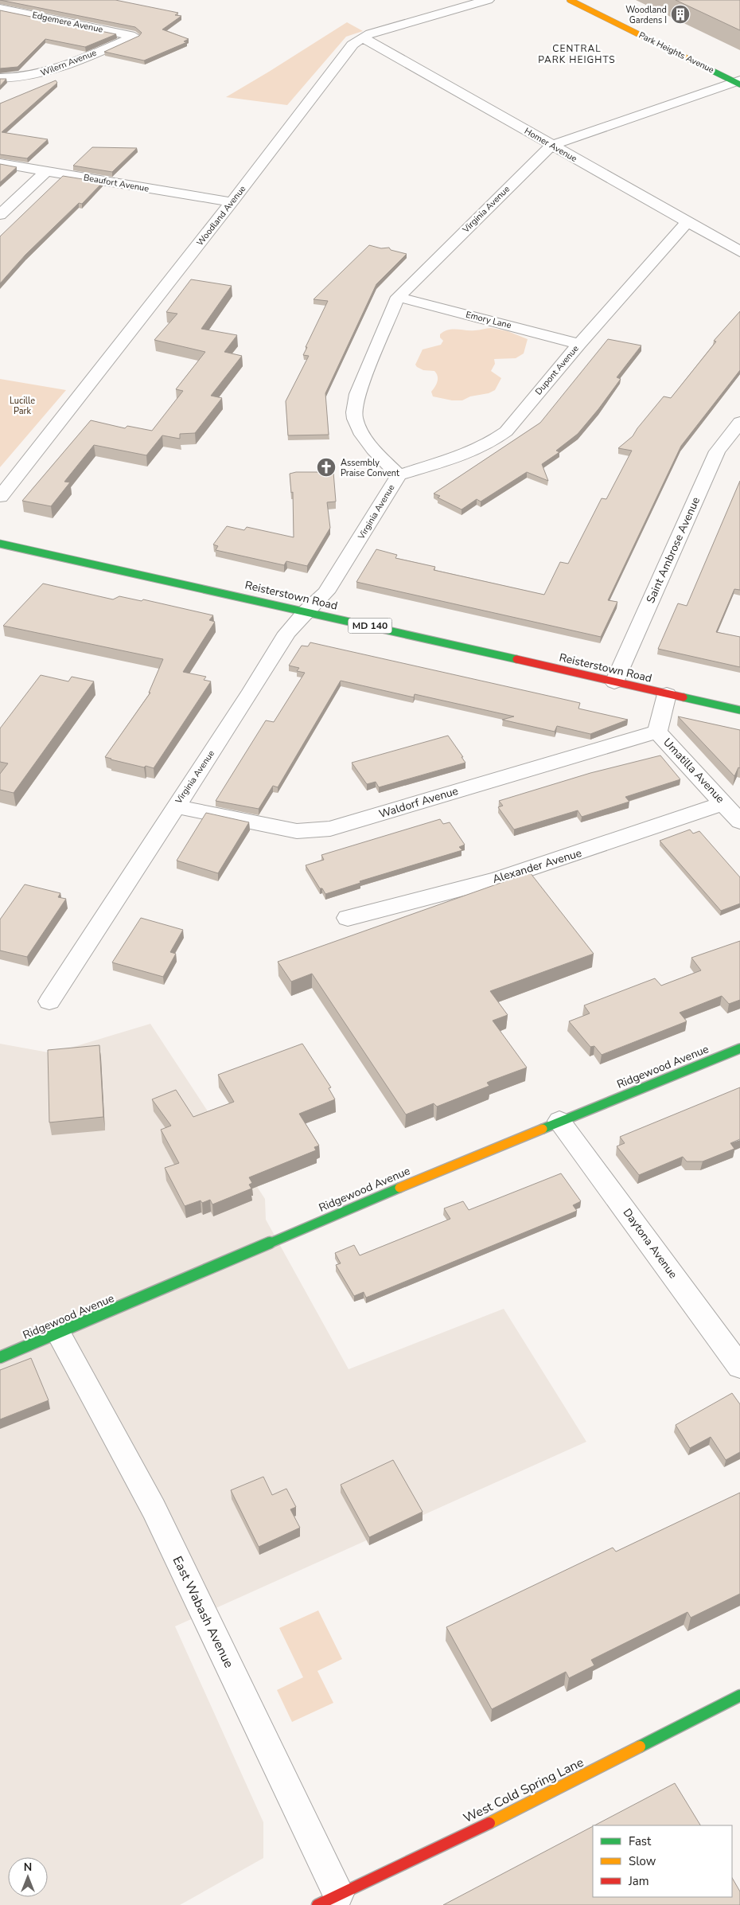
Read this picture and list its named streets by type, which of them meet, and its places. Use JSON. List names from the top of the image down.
{
  "streets": {
    "main road": [
      "Park Heights Avenue",
      "Reisterstown Road",
      "MD 140",
      "Ridgewood Avenue",
      "West Cold Spring Lane"
    ],
    "street": [
      "Edgemere Avenue",
      "Wilern Avenue",
      "Homer Avenue",
      "Beaufort Avenue",
      "Virginia Avenue",
      "Woodland Avenue",
      "Emory Lane",
      "Dupont Avenue",
      "Saint Ambrose Avenue",
      "Umatilla Avenue",
      "Waldorf Avenue",
      "Alexander Avenue",
      "Daytona Avenue",
      "East Wabash Avenue"
    ]
  },
  "crossings": [
    ["Edgemere Avenue", "Wilern Avenue"],
    ["Park Heights Avenue", "Virginia Avenue"],
    ["Homer Avenue", "Virginia Avenue"],
    ["Homer Avenue", "Woodland Avenue"],
    ["Homer Avenue", "Dupont Avenue"],
    ["Beaufort Avenue", "Woodland Avenue"],
    ["Virginia Avenue", "Emory Lane"],
    ["Virginia Avenue", "Dupont Avenue"],
    ["Virginia Avenue", "Reisterstown Road"],
    ["Virginia Avenue", "Waldorf Avenue"],
    ["Emory Lane", "Dupont Avenue"],
    ["Saint Ambrose Avenue", "Reisterstown Road"],
    ["Reisterstown Road", "Umatilla Avenue"],
    ["Umatilla Avenue", "Waldorf Avenue"],
    ["Umatilla Avenue", "Alexander Avenue"],
    ["Ridgewood Avenue", "Daytona Avenue"],
    ["Ridgewood Avenue", "East Wabash Avenue"],
    ["East Wabash Avenue", "West Cold Spring Lane"]
  ],
  "districts": ["CENTRAL PARK HEIGHTS"],
  "parks": ["Lucille Park"],
  "places": {
    "building": ["Woodland Gardens I"],
    "church": ["Assembly Praise Convent"]
  },
  "legend": ["Fast", "Slow", "Jam"],
  "north": "top"
}
